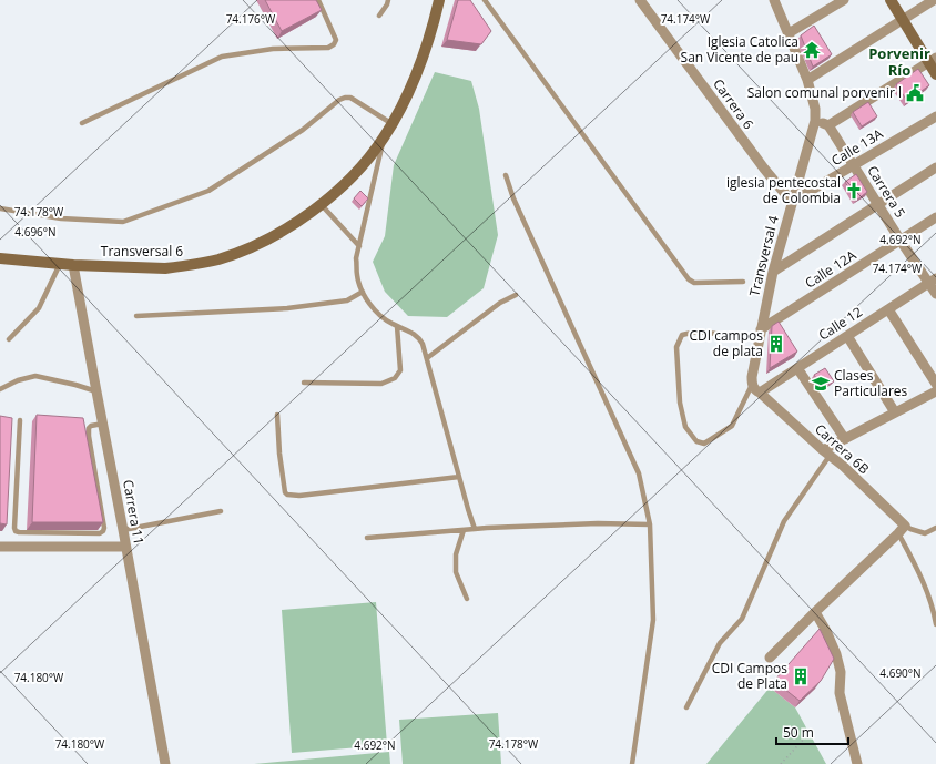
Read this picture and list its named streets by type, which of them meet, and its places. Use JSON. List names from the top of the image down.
{
  "streets": {
    "street": [
      "Carrera 6",
      "Calle 13A",
      "Carrera 5",
      "Transversal 6",
      "Transversal 4",
      "Calle 12A",
      "Calle 12",
      "Carrera 6B",
      "Carrera 11"
    ]
  },
  "crossings": [
    ["Carrera 6", "Calle 13A"],
    ["Carrera 6", "Transversal 4"],
    ["Calle 13A", "Carrera 5"],
    ["Calle 13A", "Transversal 4"],
    ["Carrera 5", "Calle 12A"],
    ["Carrera 5", "Calle 12"],
    ["Transversal 6", "Carrera 11"],
    ["Transversal 4", "Calle 12A"],
    ["Calle 12", "Carrera 6B"]
  ],
  "districts": ["Porvenir Río"],
  "places": {
    "temple": ["Iglesia Catolica San Vicente de pau"],
    "public building": ["Salon comunal porvenir l"],
    "church": ["iglesia pentecostal de Colombia"],
    "building": ["CDI campos de plata", "CDI Campos de Plata"],
    "school or university": ["Clases Particulares"]
  },
  "scale_bar": "50 m",
  "coordinates": [
    "74.176°W",
    "74.174°W",
    "74.178°W",
    "4.696°N",
    "4.692°N",
    "4.690°N",
    "74.180°W"
  ]
}
